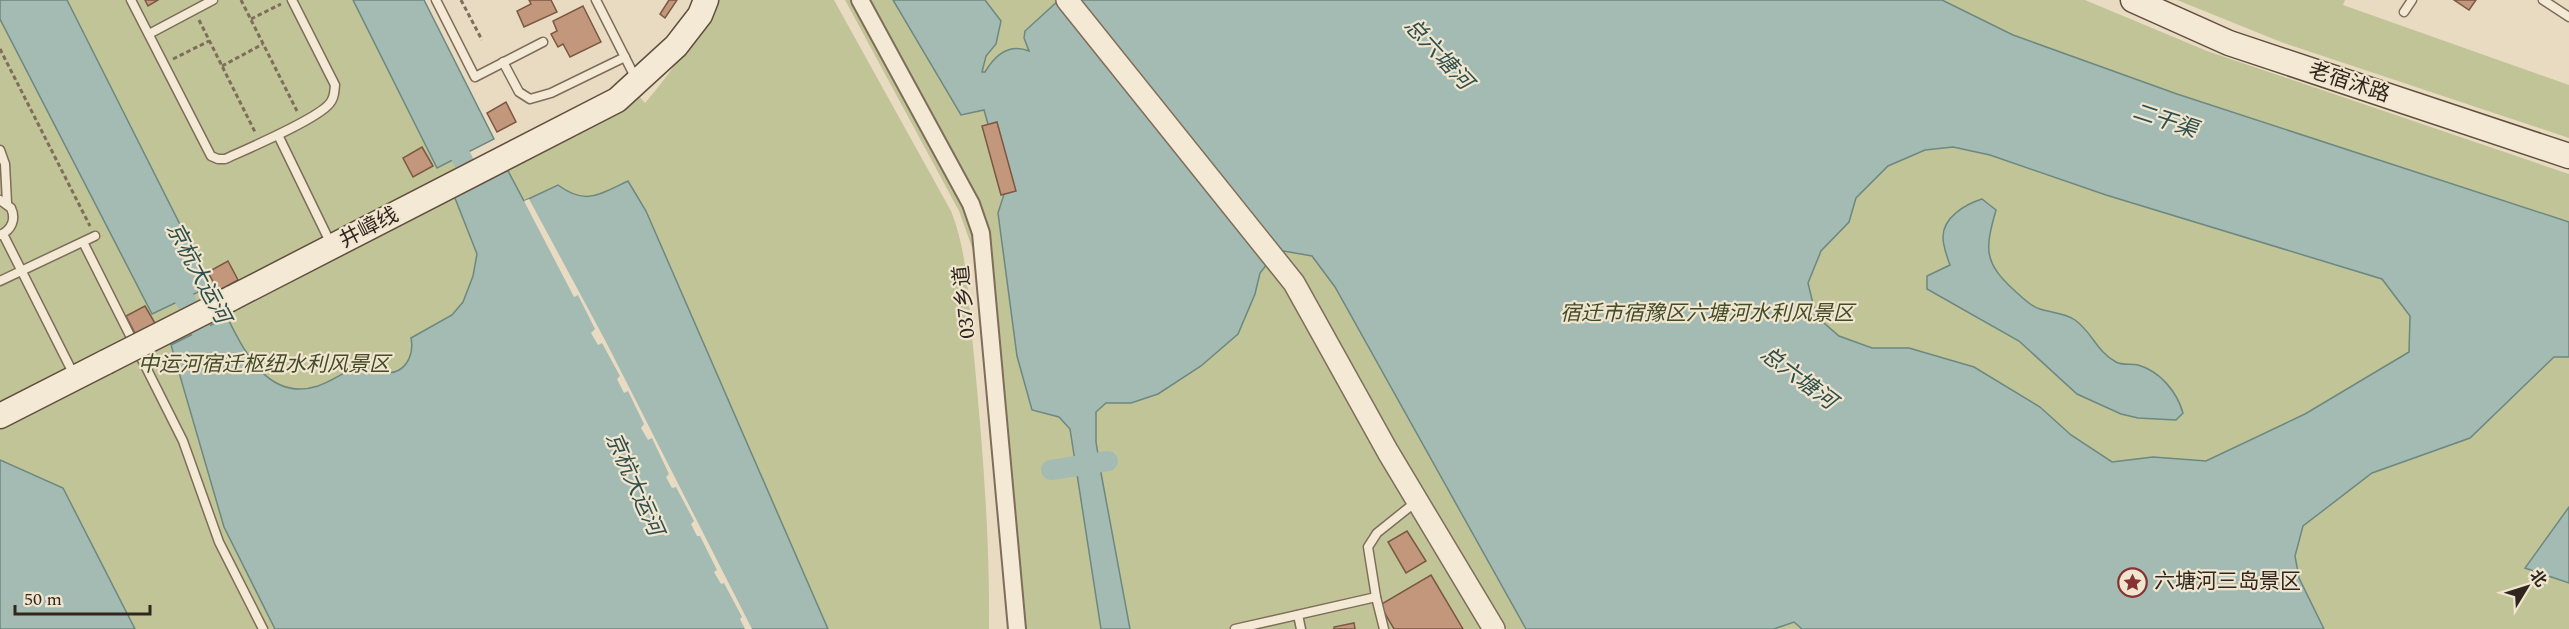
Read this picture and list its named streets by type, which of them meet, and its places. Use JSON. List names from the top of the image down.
{
  "streets": {
    "main road": ["老宿沭路", "井嶂线"],
    "street": ["037乡道"]
  },
  "water": ["总六塘河", "二干渠", "京杭大运河"],
  "parks": ["宿迁市宿豫区六塘河水利风景区", "中运河宿迁枢纽水利风景区"],
  "places": {
    "place": ["六塘河三岛景区"]
  },
  "scale_bar": "50 m",
  "north": "top right"
}
